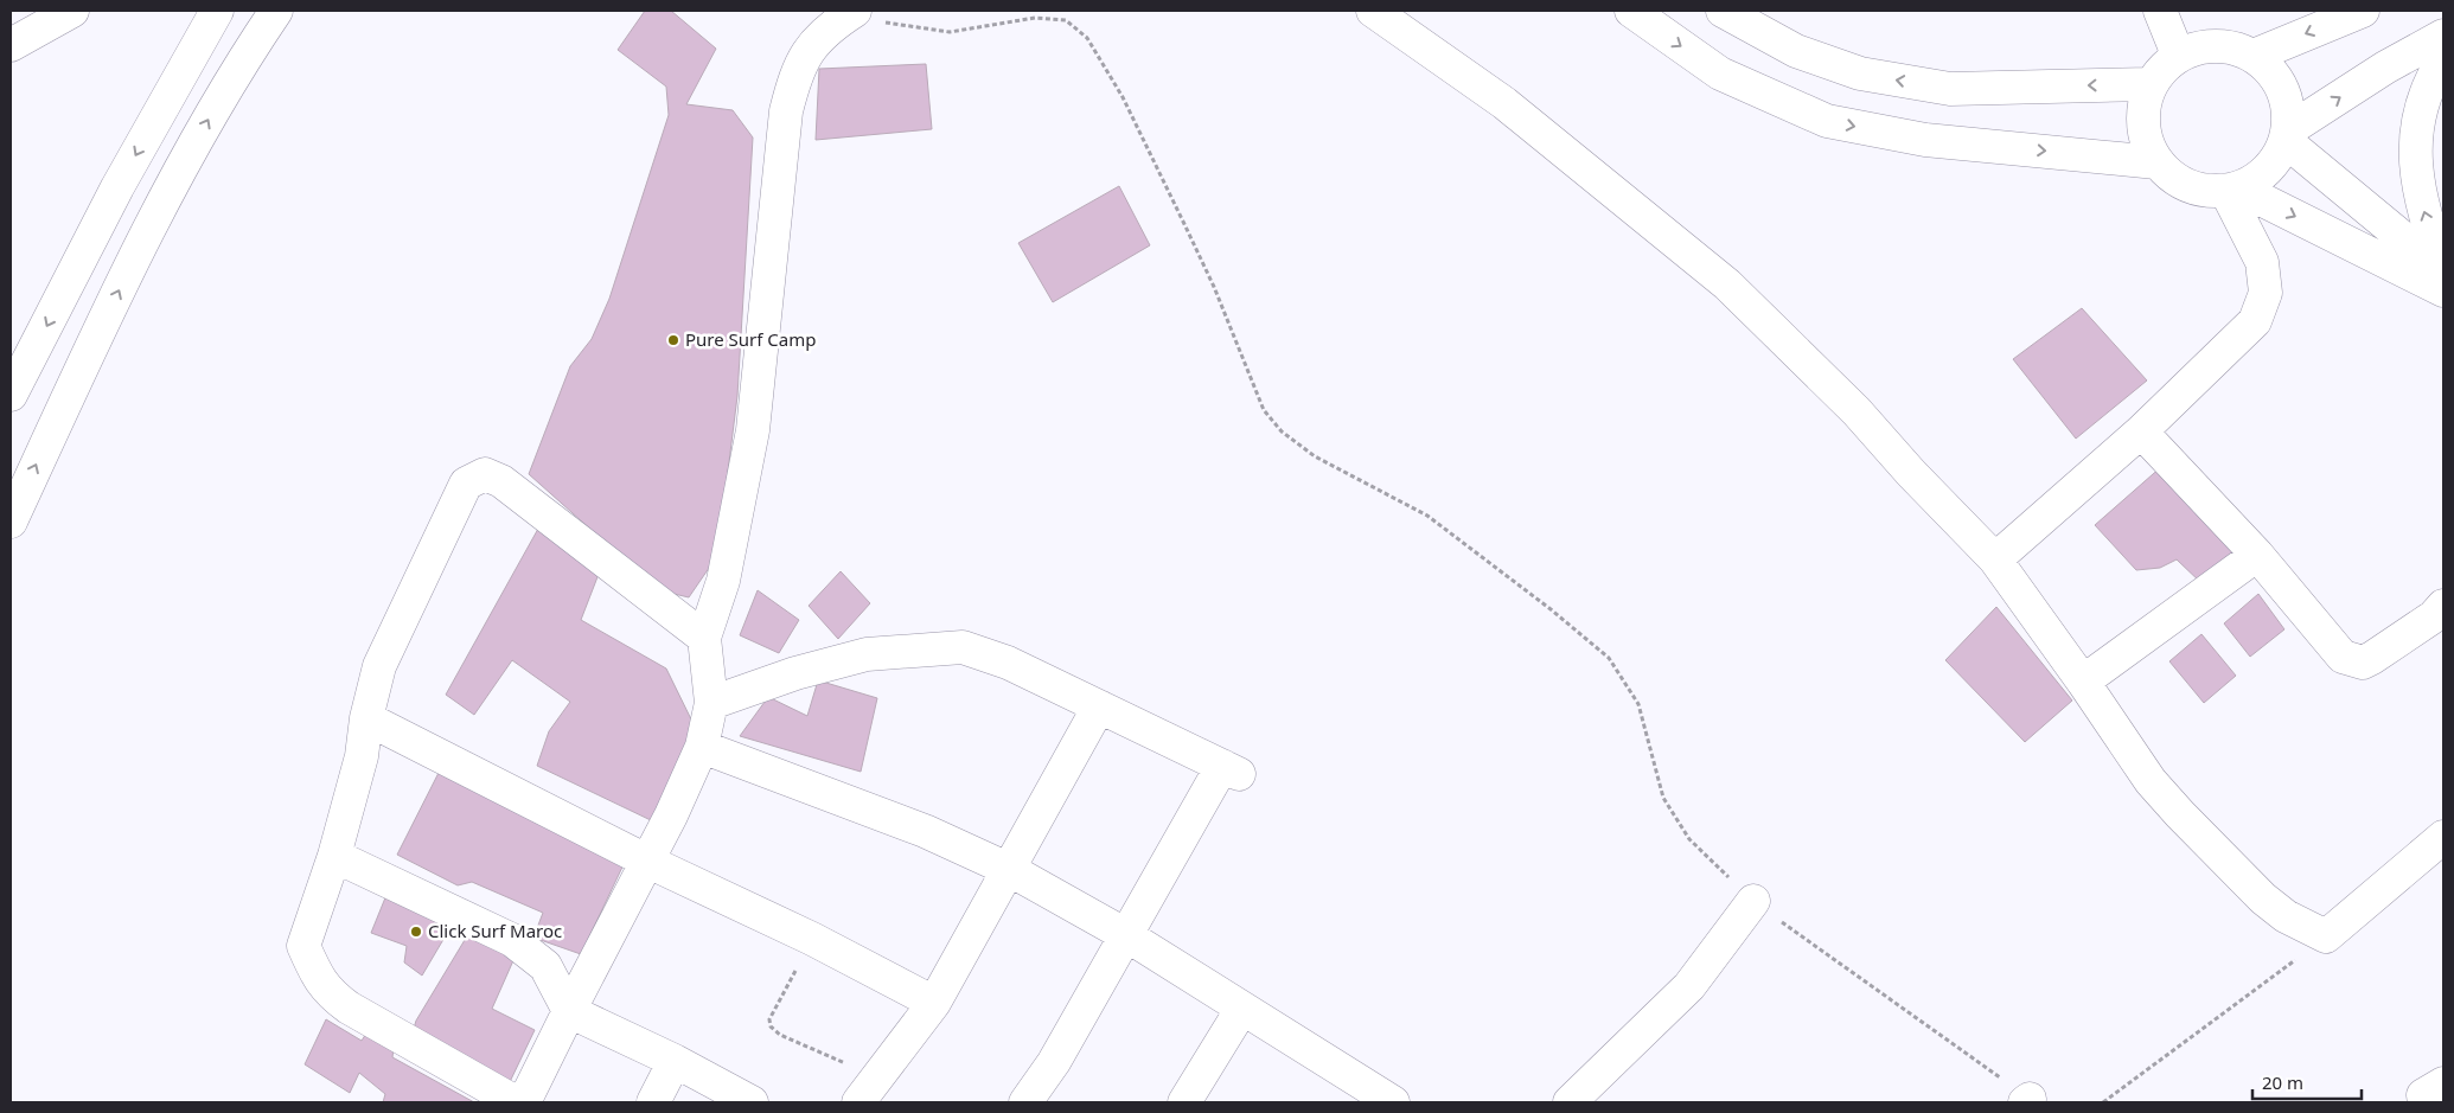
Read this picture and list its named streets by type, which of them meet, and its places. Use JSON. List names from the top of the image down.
{
  "places": ["Pure Surf Camp", "Click Surf Maroc"],
  "scale_bar": "20 m"
}
